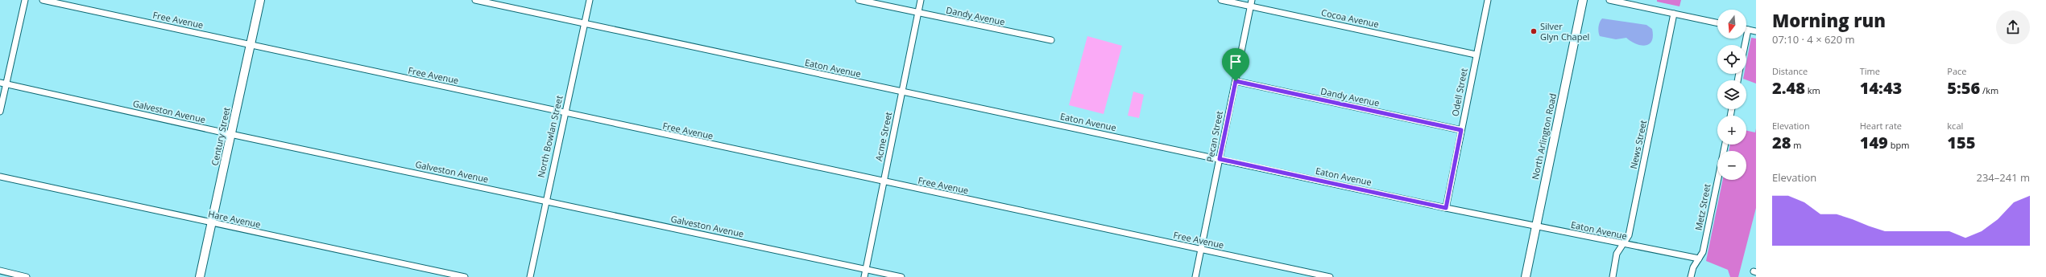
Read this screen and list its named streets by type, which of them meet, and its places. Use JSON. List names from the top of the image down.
{
  "streets": {
    "street": [
      "Dandy Avenue",
      "Cocoa Avenue",
      "Free Avenue",
      "Eaton Avenue",
      "Odell Street",
      "Galveston Avenue",
      "Century Street",
      "North Bowlan Street",
      "Acme Street",
      "Pecan Street",
      "North Arlington Road",
      "News Street",
      "Metz Street",
      "Hare Avenue"
    ]
  },
  "crossings": [
    ["Dandy Avenue", "Odell Street"],
    ["Dandy Avenue", "Acme Street"],
    ["Dandy Avenue", "Pecan Street"],
    ["Cocoa Avenue", "Odell Street"],
    ["Cocoa Avenue", "Pecan Street"],
    ["Free Avenue", "Century Street"],
    ["Free Avenue", "North Bowlan Street"],
    ["Free Avenue", "Acme Street"],
    ["Free Avenue", "Pecan Street"],
    ["Eaton Avenue", "Odell Street"],
    ["Eaton Avenue", "North Bowlan Street"],
    ["Eaton Avenue", "Acme Street"],
    ["Eaton Avenue", "Pecan Street"],
    ["Eaton Avenue", "North Arlington Road"],
    ["Eaton Avenue", "News Street"],
    ["Eaton Avenue", "Metz Street"],
    ["Galveston Avenue", "Century Street"],
    ["Galveston Avenue", "North Bowlan Street"],
    ["Galveston Avenue", "Acme Street"],
    ["Century Street", "Hare Avenue"]
  ],
  "places": ["Silver Glyn Chapel"],
  "north": "bottom",
  "page": {
    "heading": ["Morning run", "07:10 · 4 × 620 m"],
    "map_buttons": ["+", "−"],
    "stats": [
      ["Distance", "2.48 km"],
      ["Time", "14:43"],
      ["Pace", "5:56 /km"],
      ["Elevation", "28 m"],
      ["Heart rate", "149 bpm"],
      ["kcal", "155"]
    ],
    "chart": ["Elevation", "234–241 m"]
  }
}
